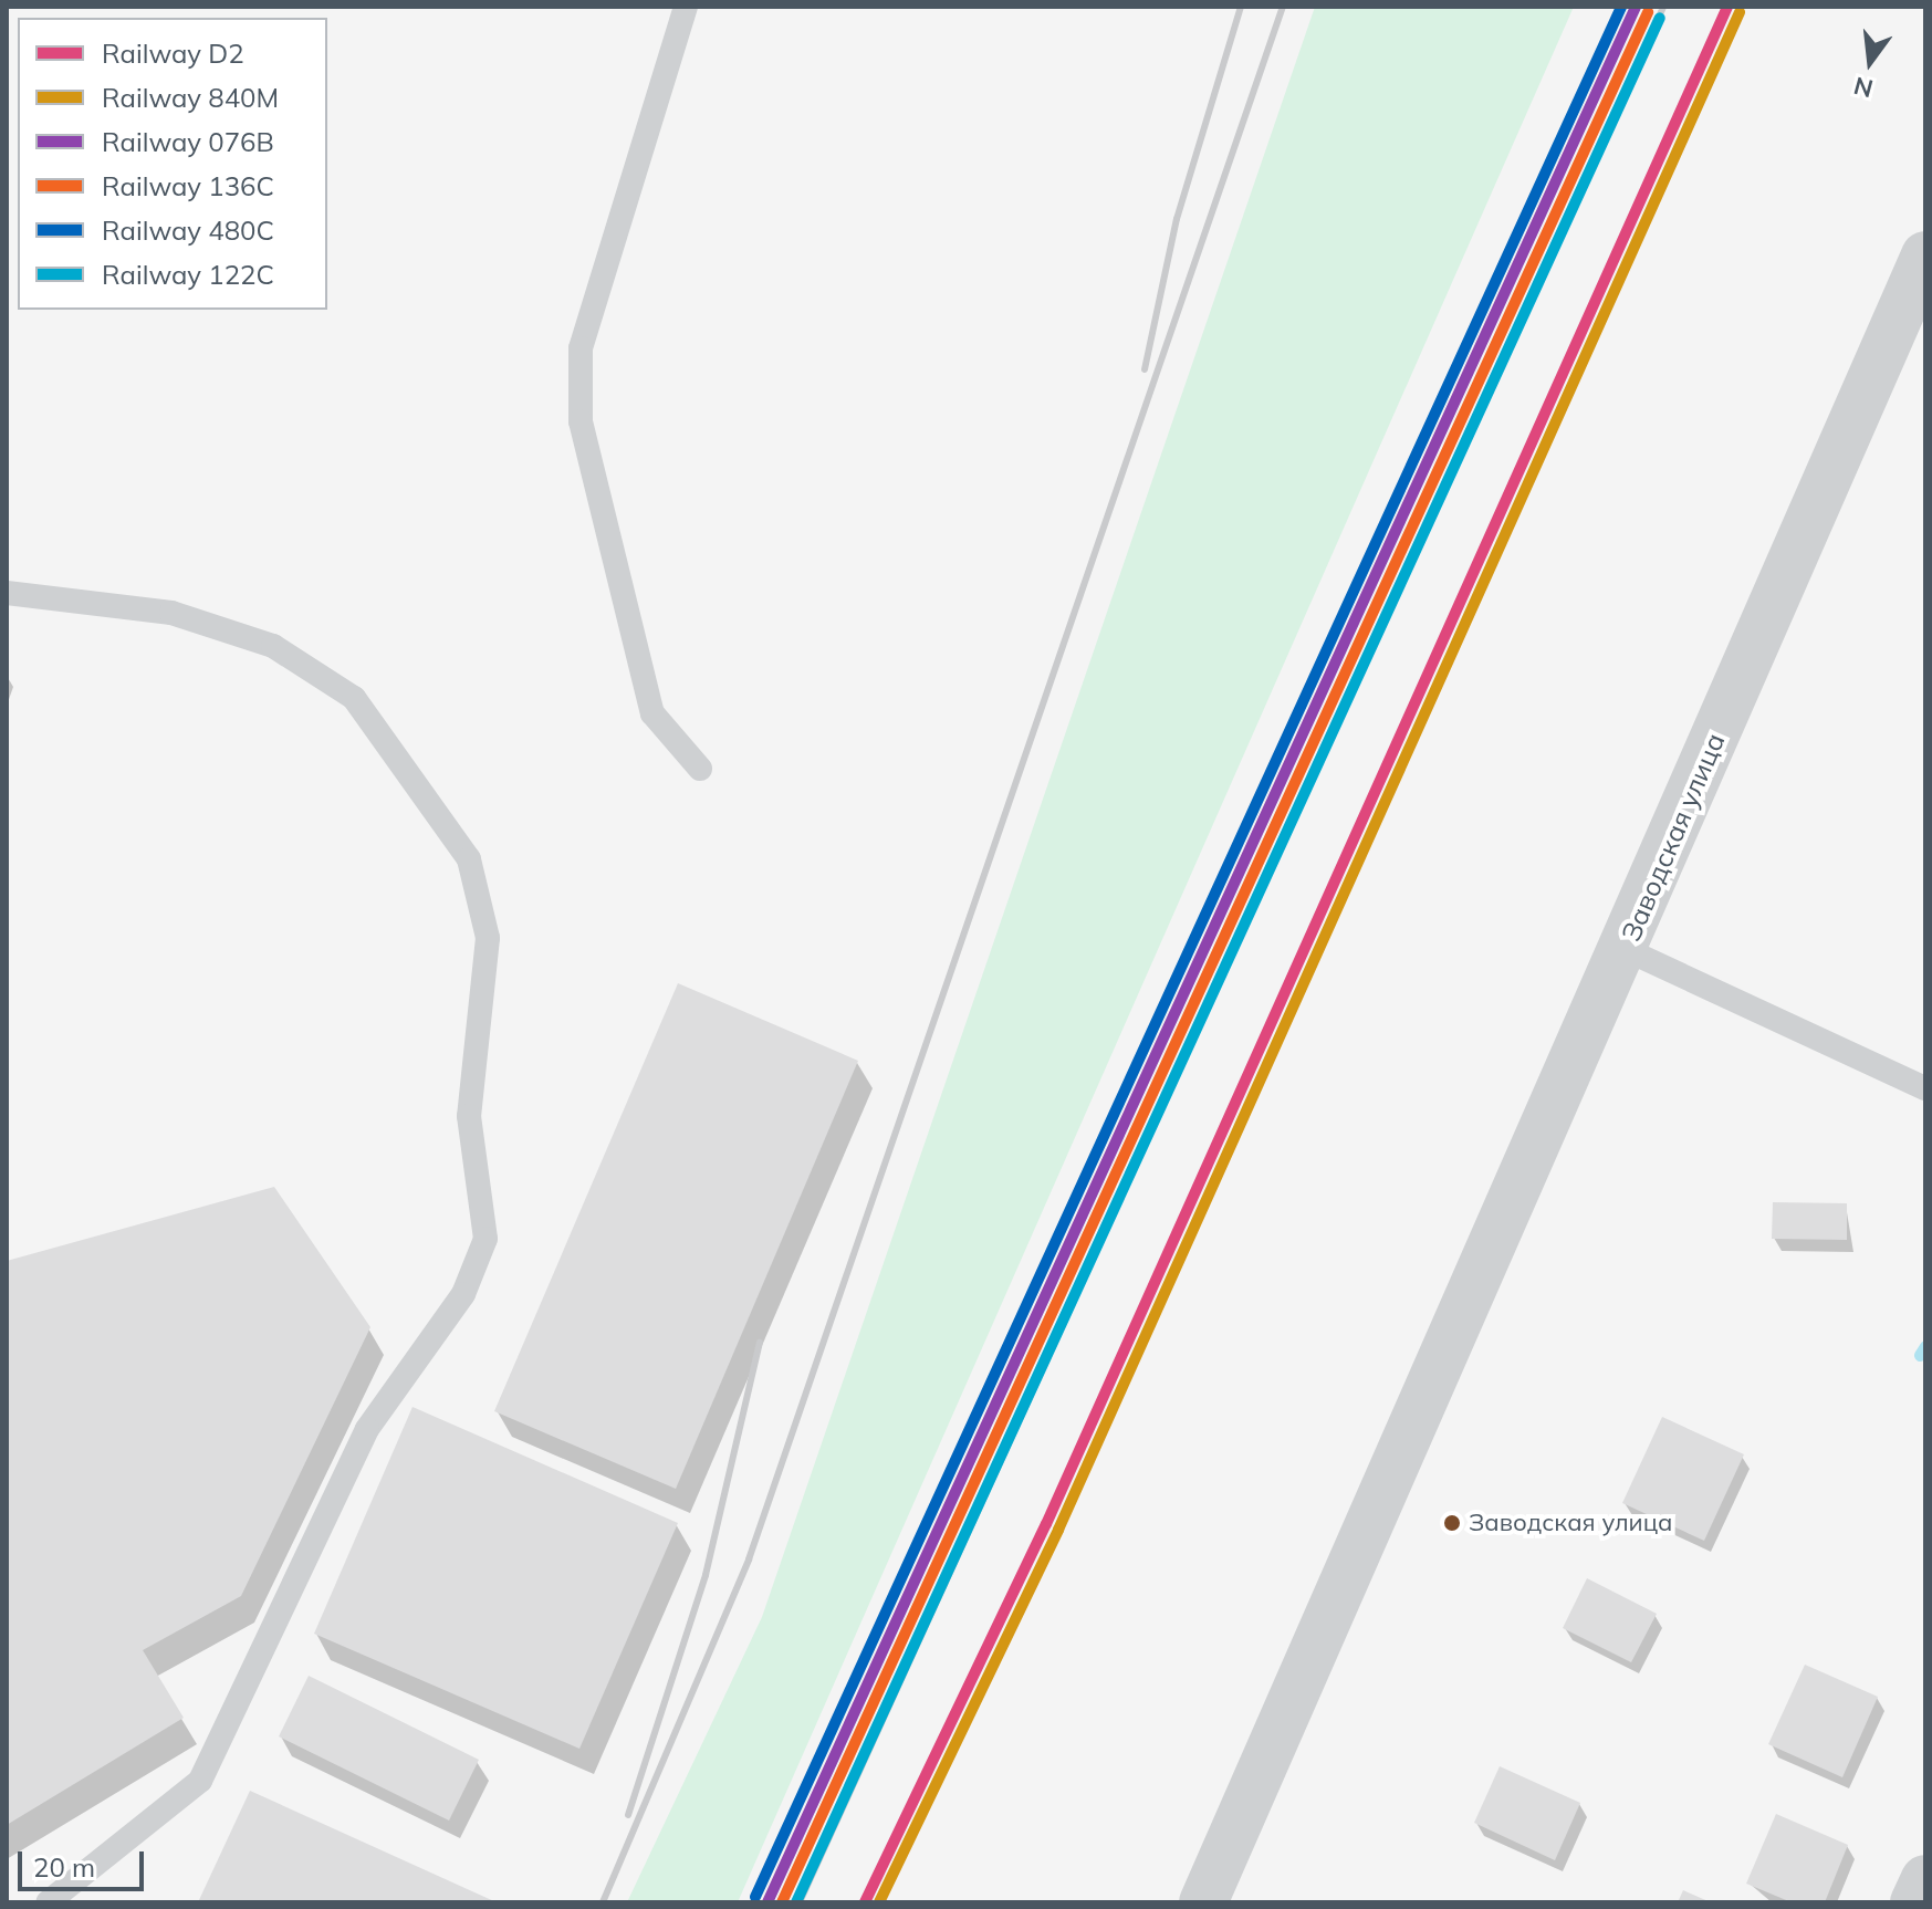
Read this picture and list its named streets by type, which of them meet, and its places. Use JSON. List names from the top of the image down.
{
  "streets": {
    "street": ["Заводская улица"]
  },
  "places": ["Заводская улица"],
  "lines": [
    "rail line D2",
    "rail line 076В",
    "rail line 480С",
    "rail line 840М",
    "rail line 136С",
    "rail line 122С"
  ],
  "legend": [
    "Railway D2",
    "Railway 840М",
    "Railway 076В",
    "Railway 136С",
    "Railway 480С",
    "Railway 122С"
  ],
  "scale_bar": "20 m",
  "north": "bottom"
}
